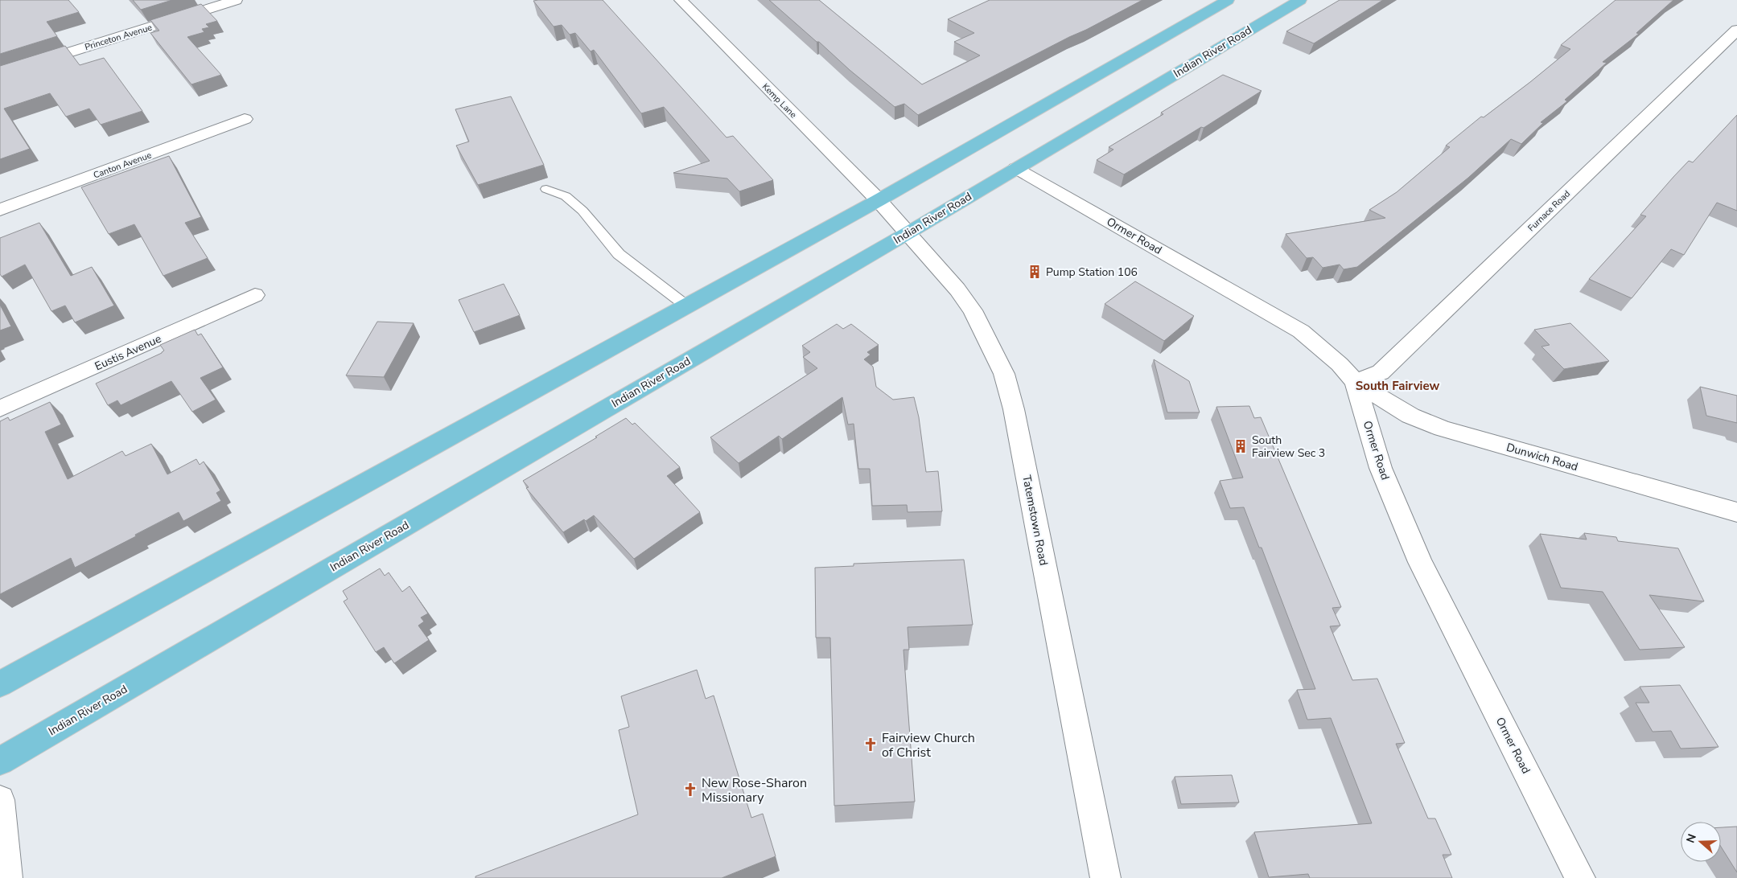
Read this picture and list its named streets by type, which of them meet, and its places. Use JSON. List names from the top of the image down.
{
  "streets": {
    "main road": ["Indian River Road"],
    "street": [
      "Princeton Avenue",
      "Kemp Lane",
      "Canton Avenue",
      "Furnace Road",
      "Ormer Road",
      "Eustis Avenue",
      "Dunwich Road",
      "Tatemstown Road"
    ]
  },
  "crossings": [
    ["Indian River Road", "Ormer Road"],
    ["Indian River Road", "Tatemstown Road"],
    ["Kemp Lane", "Tatemstown Road"],
    ["Furnace Road", "Ormer Road"],
    ["Furnace Road", "Dunwich Road"],
    ["Ormer Road", "Dunwich Road"]
  ],
  "districts": ["South Fairview"],
  "places": {
    "building": ["Pump Station 106", "South Fairview Sec 3"],
    "church": ["Fairview Church of Christ", "New Rose-Sharon Missionary"]
  },
  "north": "left"
}
